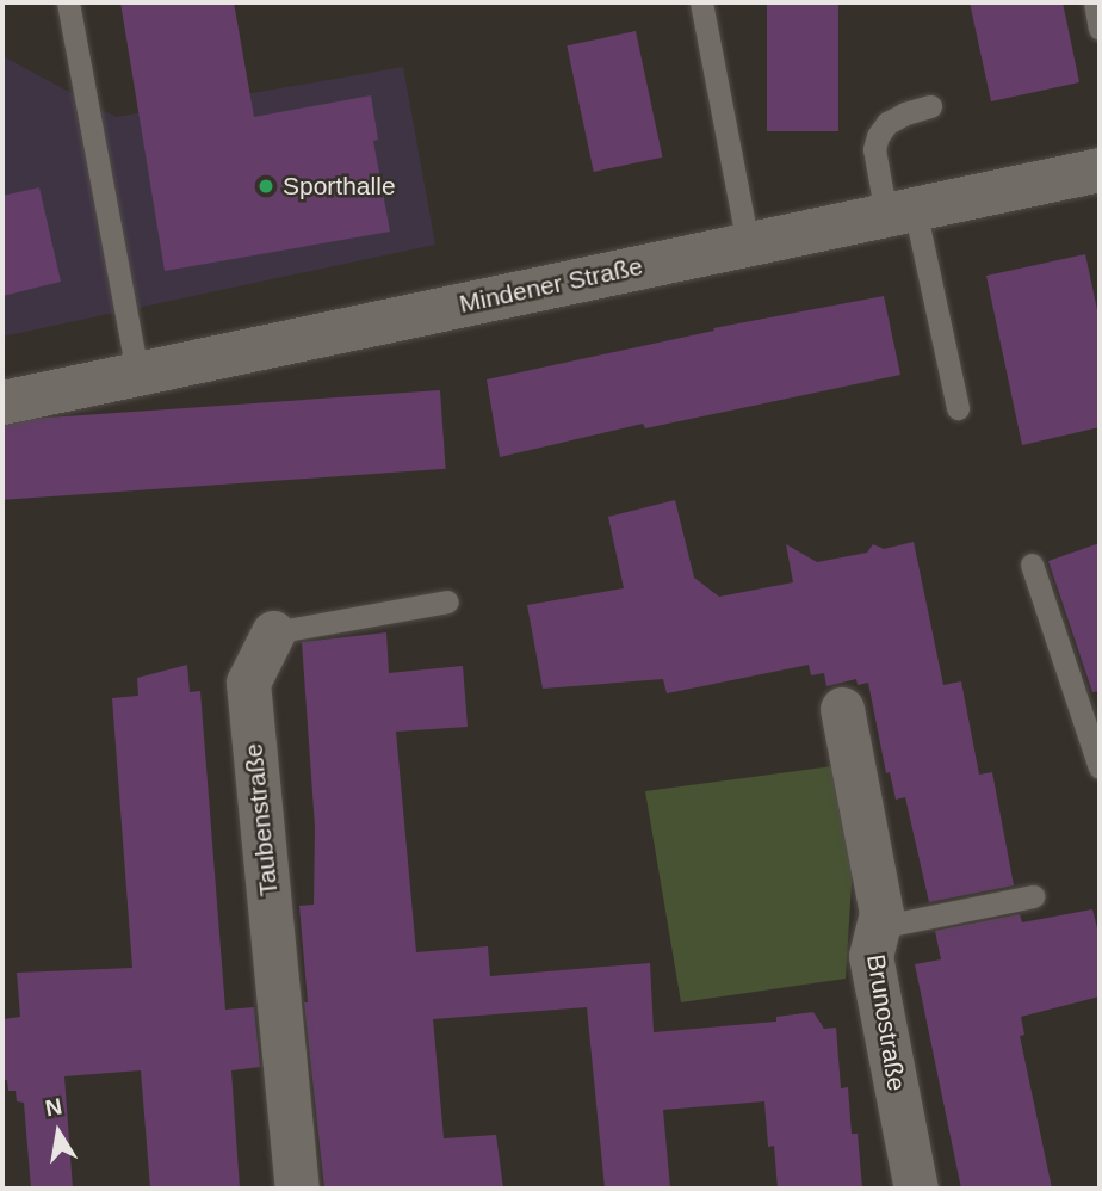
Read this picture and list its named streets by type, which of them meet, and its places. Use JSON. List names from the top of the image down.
{
  "streets": {
    "street": ["Mindener Straße", "Taubenstraße", "Brunostraße"]
  },
  "places": ["Sporthalle"],
  "north": "top"
}
